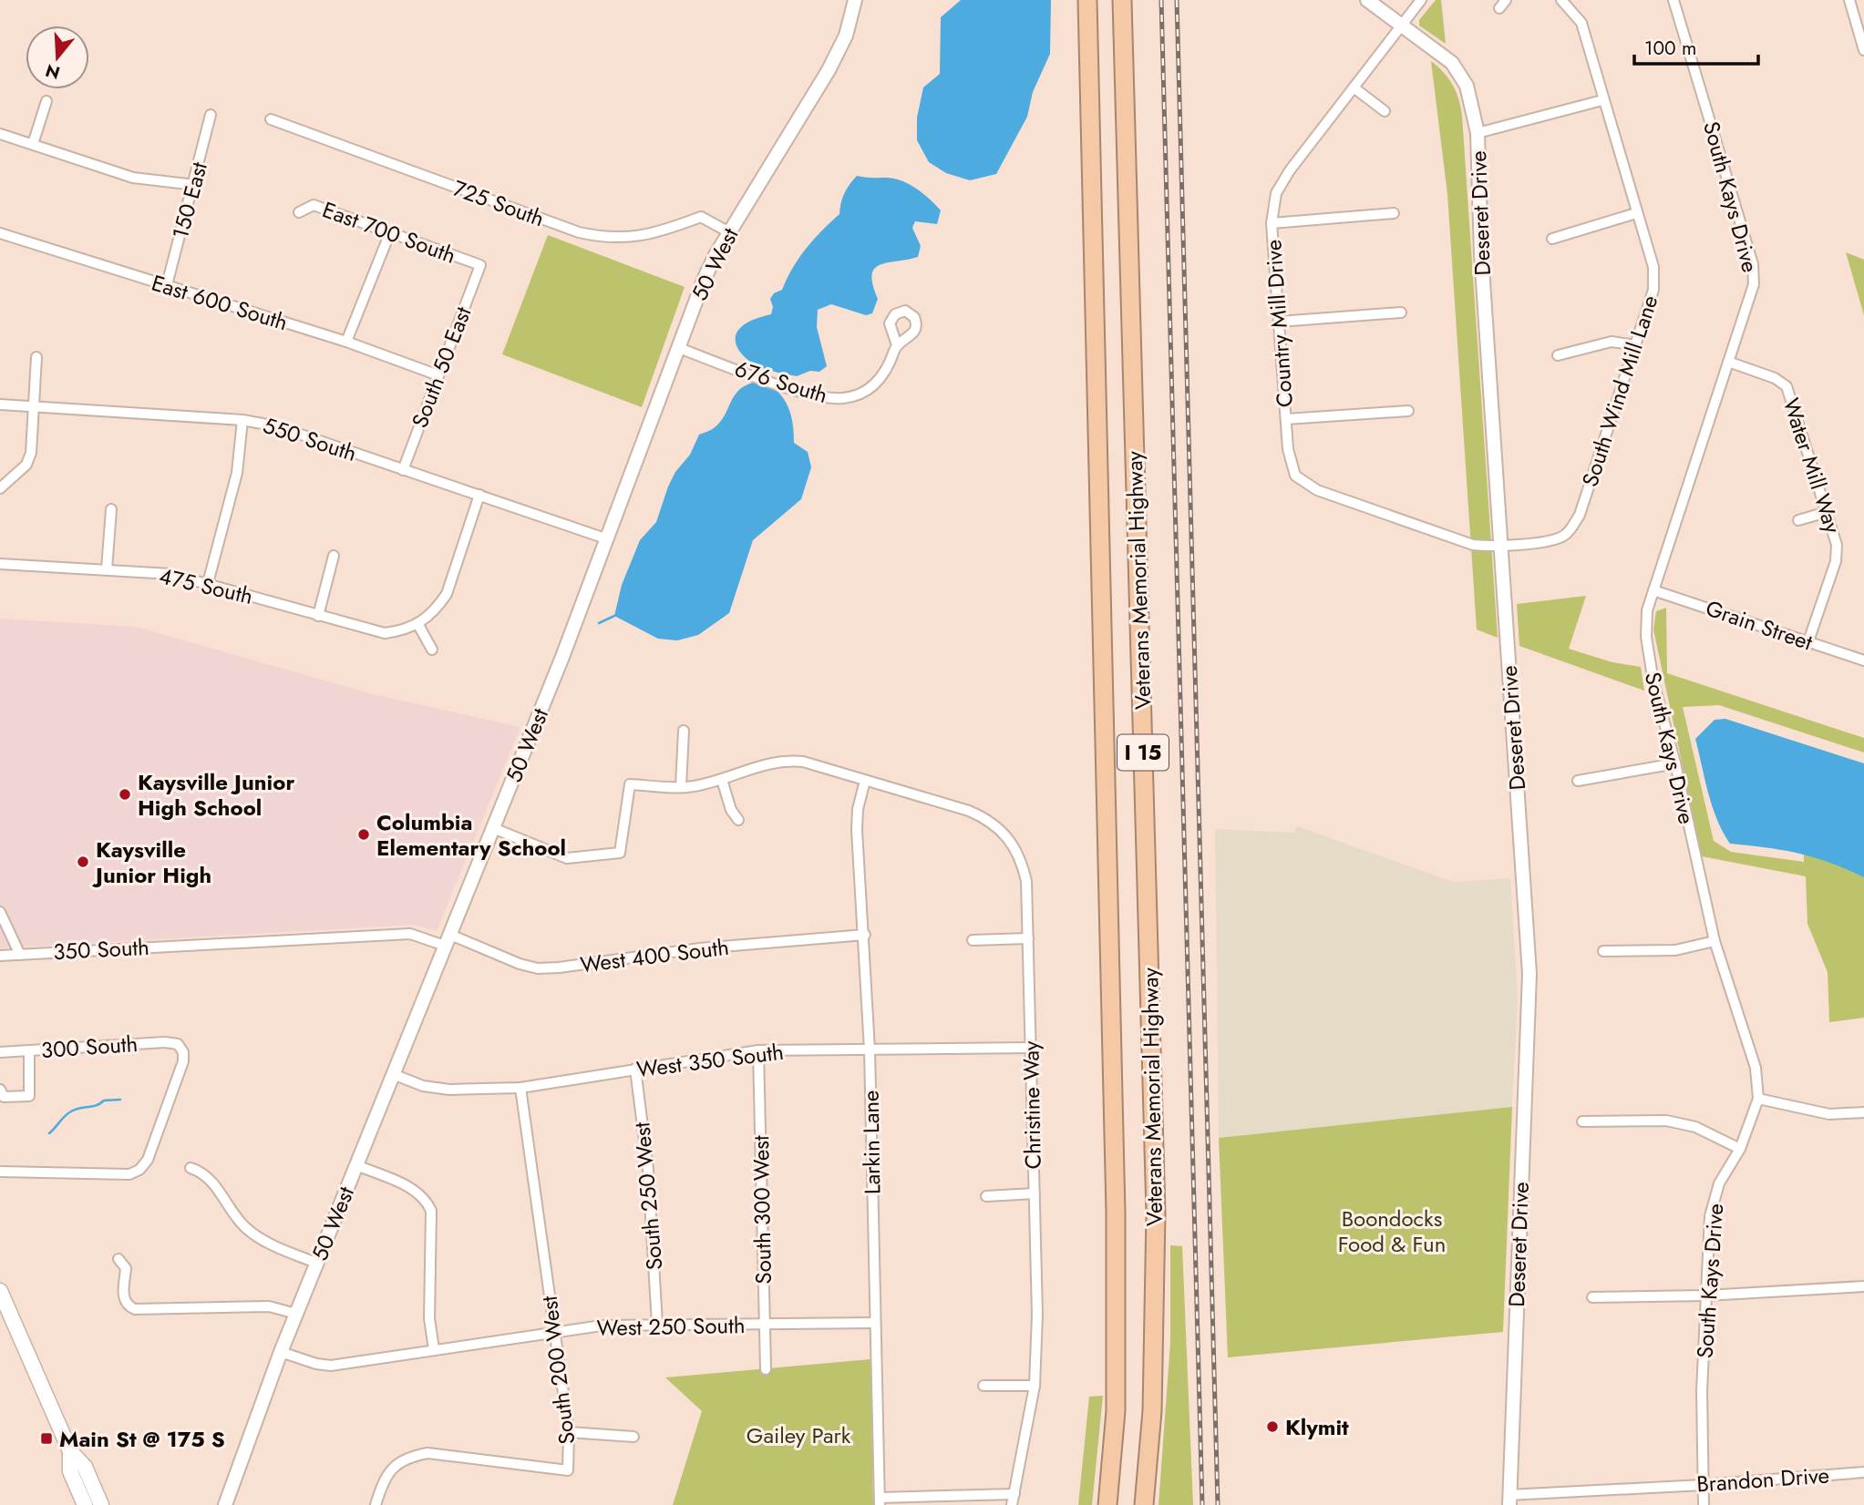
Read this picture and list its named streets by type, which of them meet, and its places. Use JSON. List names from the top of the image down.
{
  "streets": {
    "highway": ["Veterans Memorial Highway", "I 15"],
    "street": [
      "South Kays Drive",
      "150 East",
      "725 South",
      "Deseret Drive",
      "East 700 South",
      "50 West",
      "East 600 South",
      "Country Mill Drive",
      "South 50 East",
      "676 South",
      "South Wind Mill Lane",
      "550 South",
      "Water Mill Way",
      "475 South",
      "Grain Street",
      "350 South",
      "West 400 South",
      "300 South",
      "West 350 South",
      "Christine Way",
      "Larkin Lane",
      "South 250 West",
      "South 300 West",
      "West 250 South",
      "South 200 West",
      "Brandon Drive"
    ]
  },
  "crossings": [
    ["South Kays Drive", "Water Mill Way"],
    ["South Kays Drive", "Grain Street"],
    ["South Kays Drive", "Brandon Drive"],
    ["150 East", "East 600 South"],
    ["725 South", "50 West"],
    ["Deseret Drive", "Country Mill Drive"],
    ["Deseret Drive", "South Wind Mill Lane"],
    ["Deseret Drive", "Brandon Drive"],
    ["East 700 South", "South 50 East"],
    ["50 West", "676 South"],
    ["50 West", "550 South"],
    ["50 West", "350 South"],
    ["50 West", "West 400 South"],
    ["50 West", "West 350 South"],
    ["50 West", "Christine Way"],
    ["50 West", "West 250 South"],
    ["East 600 South", "South 50 East"],
    ["Country Mill Drive", "South Wind Mill Lane"],
    ["South 50 East", "550 South"],
    ["Water Mill Way", "Grain Street"],
    ["350 South", "West 400 South"],
    ["West 400 South", "Larkin Lane"],
    ["West 350 South", "Christine Way"],
    ["West 350 South", "Larkin Lane"],
    ["West 350 South", "South 250 West"],
    ["West 350 South", "South 300 West"],
    ["West 350 South", "South 200 West"],
    ["Christine Way", "Larkin Lane"],
    ["Larkin Lane", "West 250 South"],
    ["South 250 West", "West 250 South"],
    ["South 300 West", "West 250 South"],
    ["West 250 South", "South 200 West"]
  ],
  "parks": ["Boondocks Food & Fun", "Gailey Park"],
  "places": {
    "other": [
      "Kaysville Junior High School",
      "Columbia Elementary School",
      "Kaysville Junior High",
      "Klymit"
    ],
    "transit": ["Main St @ 175 S"]
  },
  "scale_bar": "100 m",
  "north": "bottom"
}
